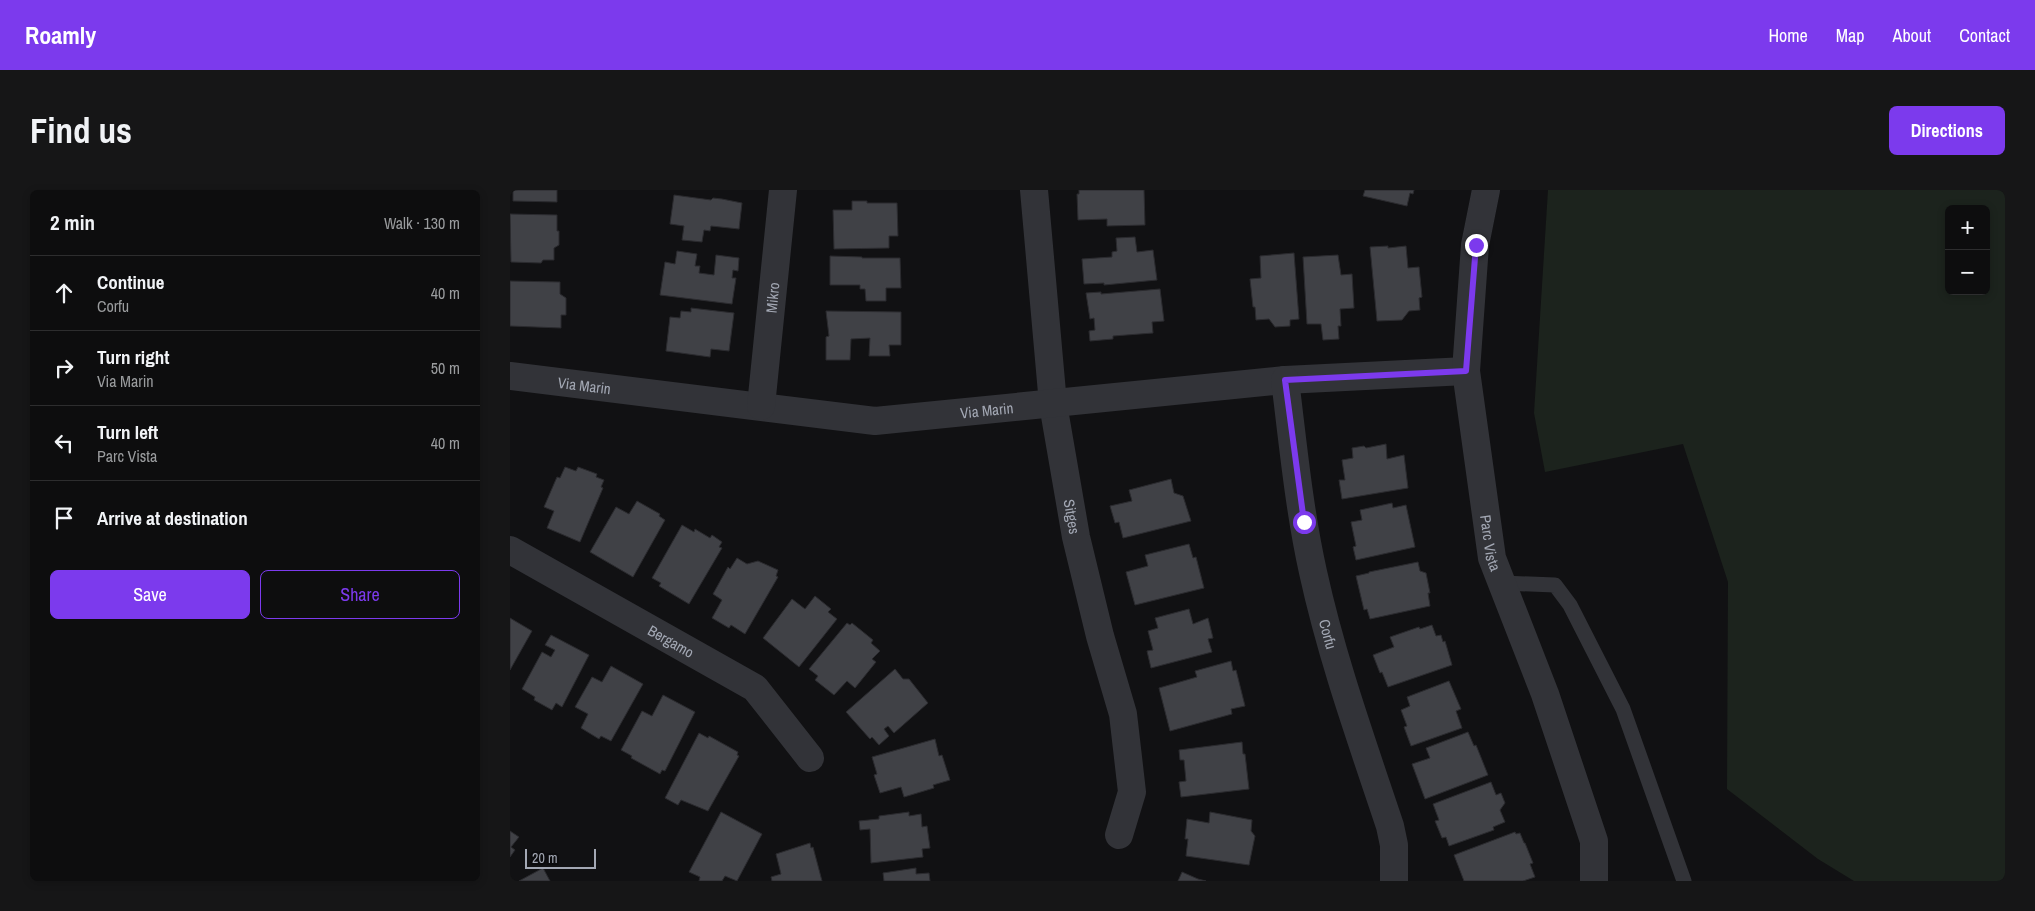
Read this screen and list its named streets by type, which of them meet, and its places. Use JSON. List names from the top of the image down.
{
  "streets": {
    "street": [
      "Mikro",
      "Via Marin",
      "Sitges",
      "Parc Vista",
      "Corfu",
      "Bergamo"
    ]
  },
  "crossings": [
    ["Mikro", "Via Marin"],
    ["Via Marin", "Sitges"],
    ["Via Marin", "Parc Vista"],
    ["Via Marin", "Corfu"]
  ],
  "scale_bar": "20 m",
  "page": {
    "header": "Roamly",
    "nav": [
      "Home",
      "Map",
      "About",
      "Contact"
    ],
    "buttons": [
      "Directions",
      ["Save", "Share"]
    ],
    "title": "Find us",
    "heading": ["2 min", "Walk · 130 m"],
    "map_buttons": ["+", "−"],
    "list": [
      ["Continue", "Corfu", "40 m"],
      ["Turn right", "Via Marin", "50 m"],
      ["Turn left", "Parc Vista", "40 m"],
      "Arrive at destination"
    ],
    "scale": "20 m"
  }
}
